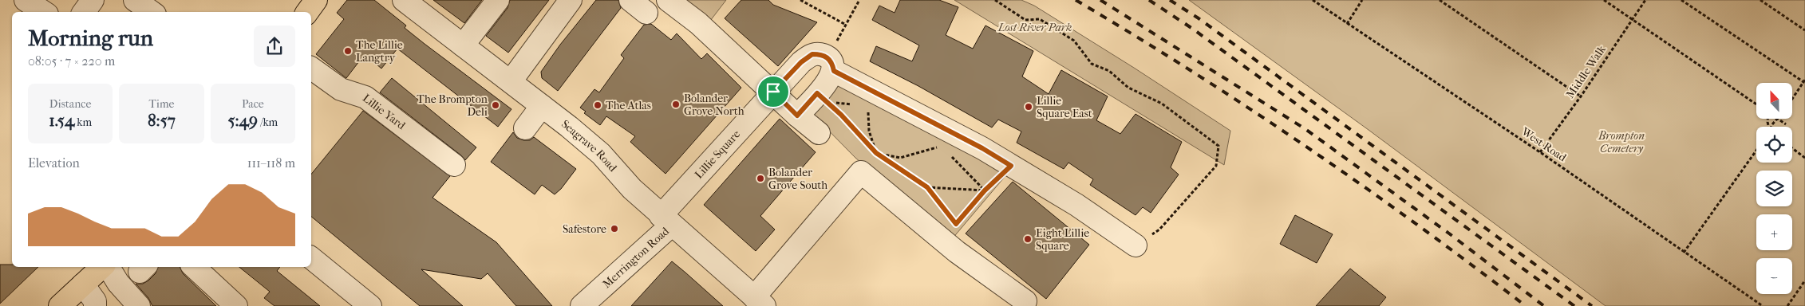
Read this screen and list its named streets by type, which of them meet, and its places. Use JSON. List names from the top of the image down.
{
  "streets": {
    "street": [
      "Lillie Yard",
      "Seagrave Road",
      "Lillie Square",
      "Merrington Road"
    ],
    "path": ["Middle Walk", "West Road"]
  },
  "crossings": [
    ["Middle Walk", "West Road"],
    ["Seagrave Road", "Lillie Square"],
    ["Seagrave Road", "Merrington Road"],
    ["Lillie Square", "Merrington Road"]
  ],
  "parks": ["Lost River Park", "Brompton Cemetery"],
  "places": [
    "The Lillie Langtry",
    "Bolander Grove North",
    "The Brompton Deli",
    "The Atlas",
    "Lillie Square East",
    "Bolander Grove South",
    "Safestore",
    "Eight Lillie Square"
  ],
  "north": "top",
  "page": {
    "heading": ["Morning run", "08:05 · 7 × 220 m"],
    "stats": [
      ["Distance", "1.54 km"],
      ["Time", "8:57"],
      ["Pace", "5:49 /km"]
    ],
    "map_buttons": ["+", "−"],
    "chart": ["Elevation", "111–118 m"]
  }
}
